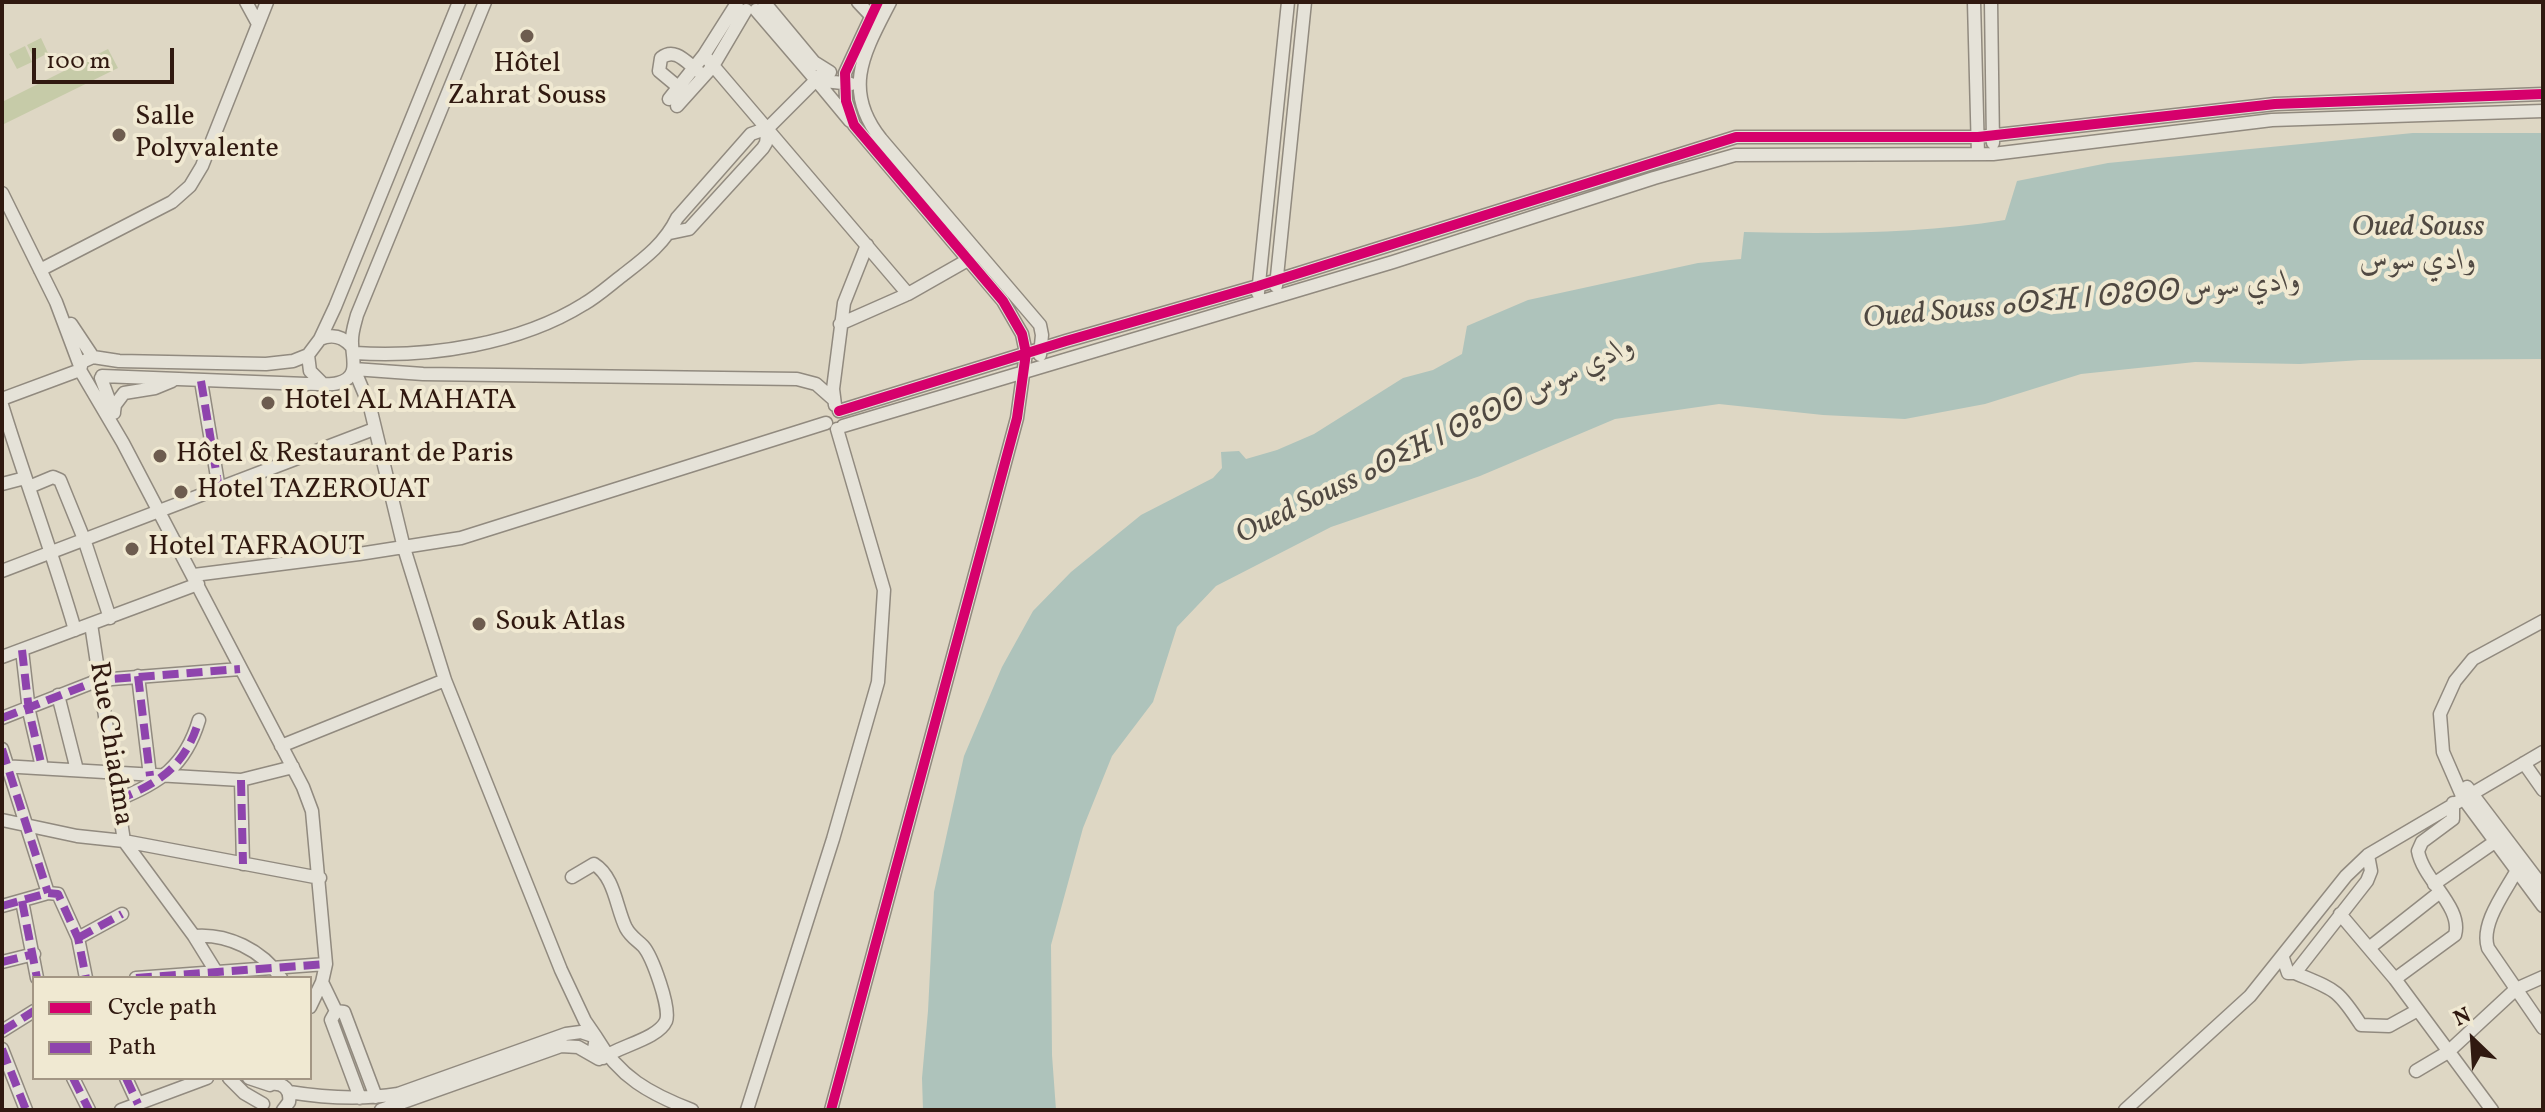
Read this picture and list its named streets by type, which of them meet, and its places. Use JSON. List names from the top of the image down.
{
  "streets": {
    "street": ["Rue Chiadma"]
  },
  "water": ["Oued Souss وادي سوس", "Oued Souss ⴰⵙⵉⴼ ⵏ ⵙⵓⵙⵙ وادي سوس"],
  "places": [
    "Hôtel Zahrat Souss",
    "Salle Polyvalente",
    "Hotel AL MAHATA",
    "Hôtel & Restaurant de Paris",
    "Hotel TAZEROUAT",
    "Hotel TAFRAOUT",
    "Souk Atlas"
  ],
  "legend": ["Cycle path", "Path"],
  "scale_bar": "100 m",
  "north": "top left"
}
